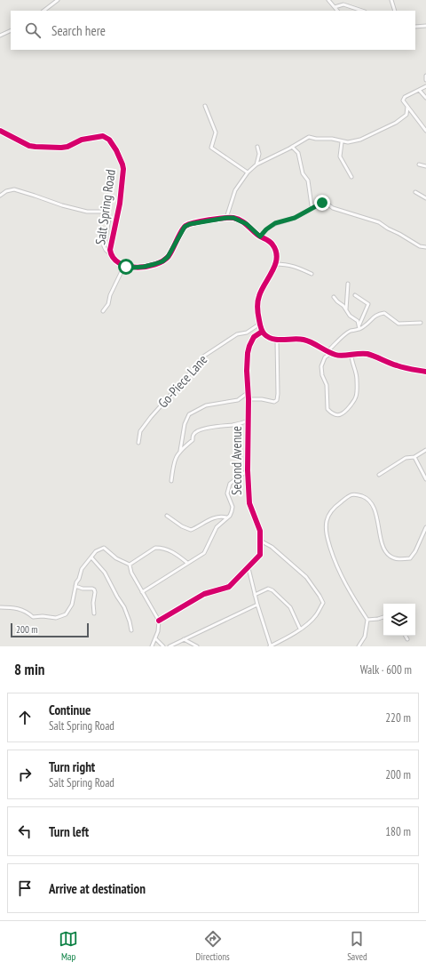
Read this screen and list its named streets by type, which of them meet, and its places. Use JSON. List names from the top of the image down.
{
  "streets": {
    "street": ["Salt Spring Road", "Go-Piece Lane", "Second Avenue"]
  },
  "scale_bar": "200 m",
  "page": {
    "search": "Search here",
    "scale": "200 m",
    "heading": ["8 min", "Walk · 600 m"],
    "list": [
      ["Continue", "Salt Spring Road", "220 m"],
      ["Turn right", "Salt Spring Road", "200 m"],
      ["Turn left", "180 m"],
      "Arrive at destination"
    ],
    "nav": ["Map", "Directions", "Saved"]
  }
}
